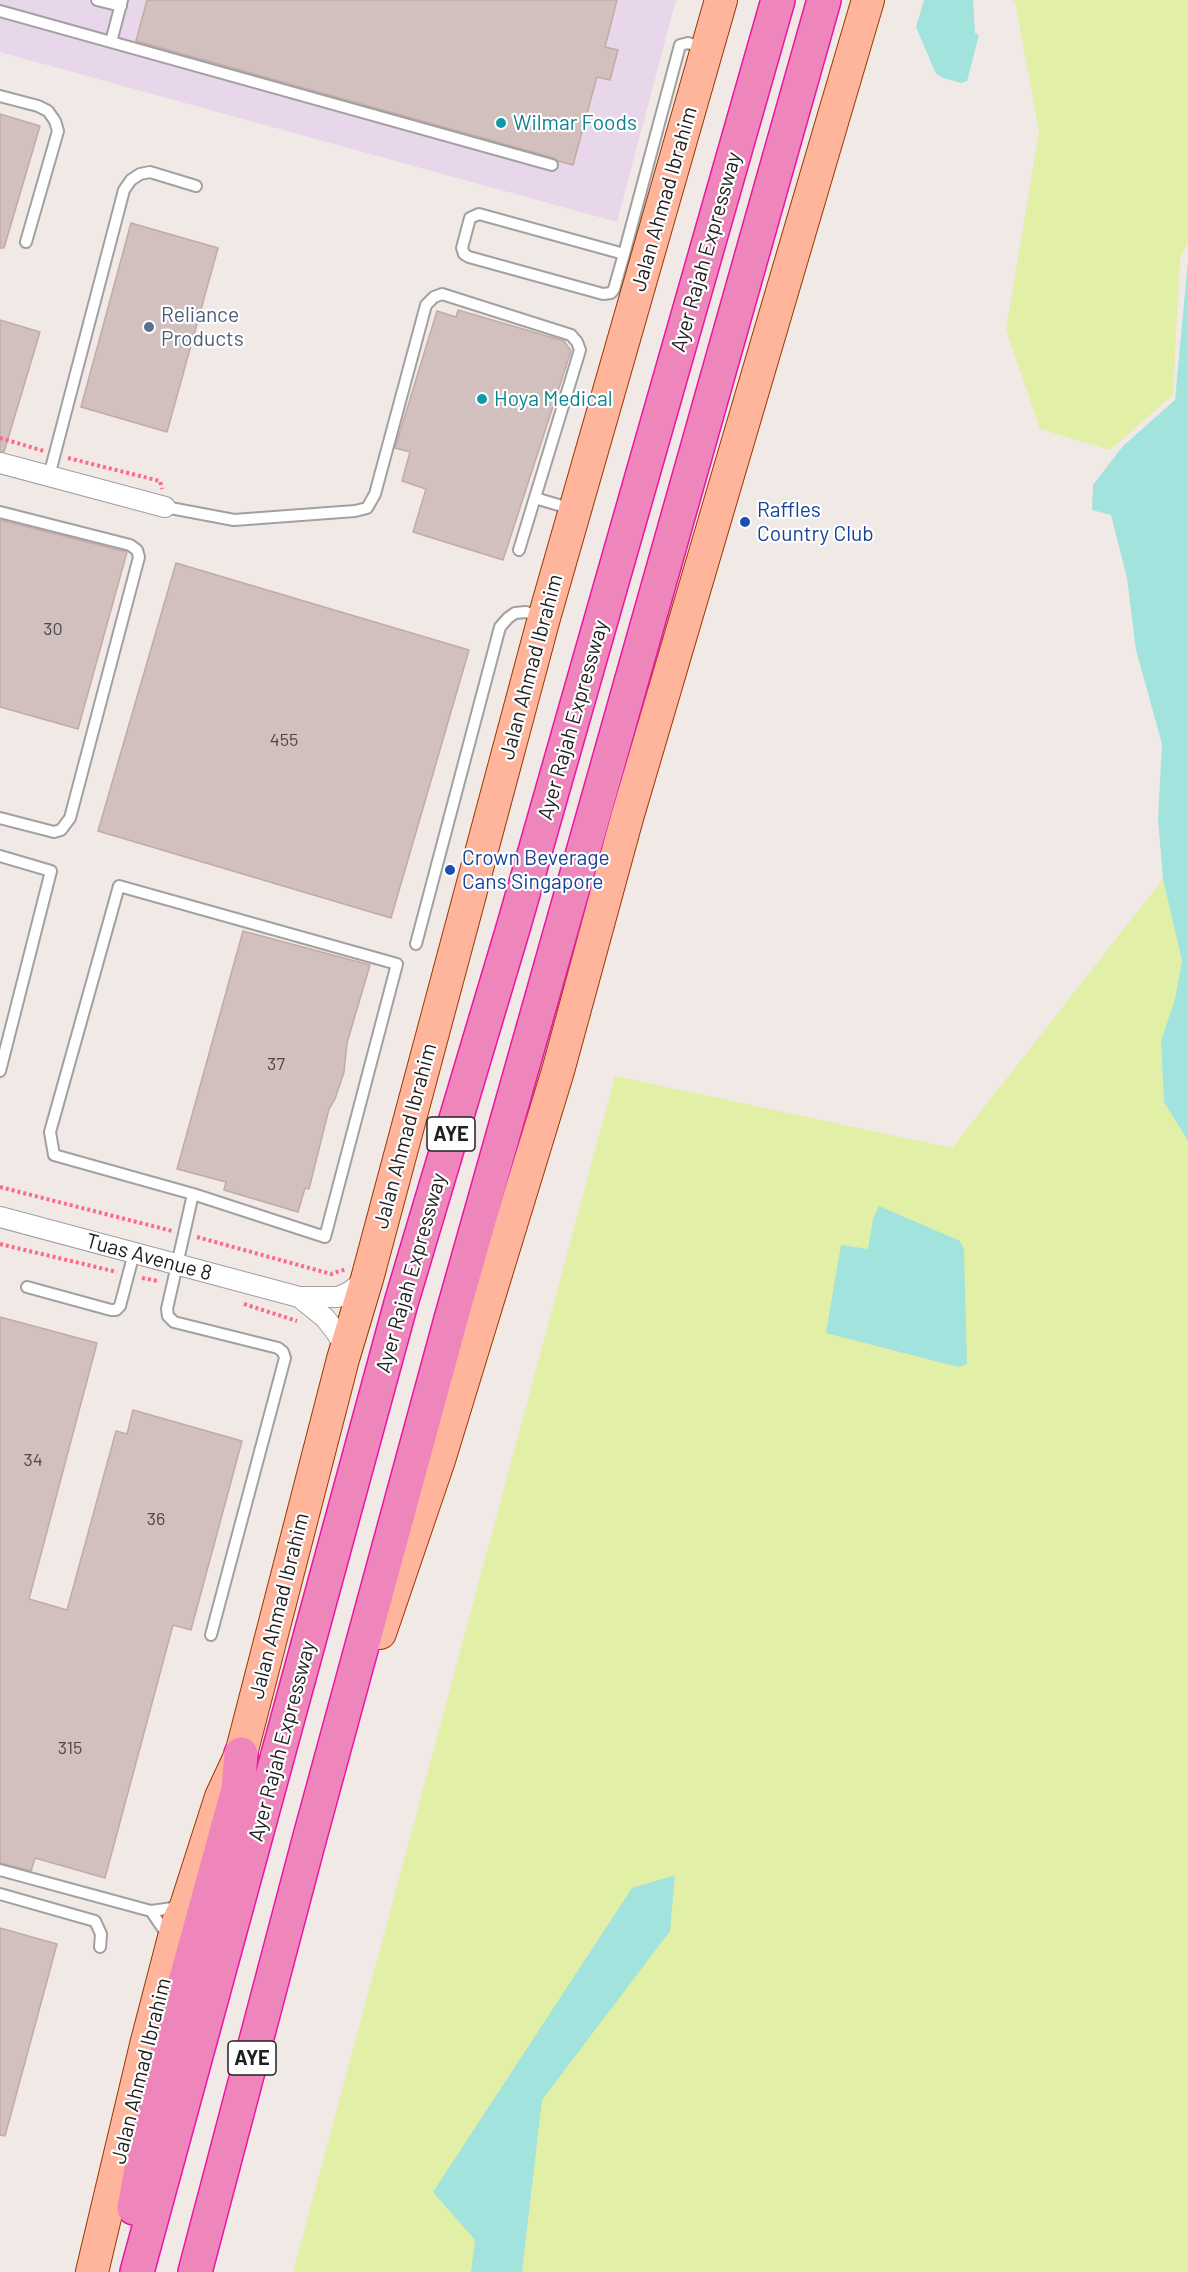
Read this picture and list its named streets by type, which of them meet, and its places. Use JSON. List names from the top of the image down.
{
  "streets": {
    "highway": ["Ayer Rajah Expressway", "AYE"],
    "main road": ["Jalan Ahmad Ibrahim"],
    "street": ["Tuas Avenue 8"]
  },
  "crossings": [
    ["Jalan Ahmad Ibrahim", "Tuas Avenue 8"]
  ],
  "places": [
    "Wilmar Foods",
    "Reliance Products",
    "Hoya Medical",
    "Raffles Country Club",
    "Crown Beverage Cans Singapore"
  ],
  "house_numbers": [
    "30",
    "455",
    "37",
    "34",
    "36",
    "315"
  ]
}
